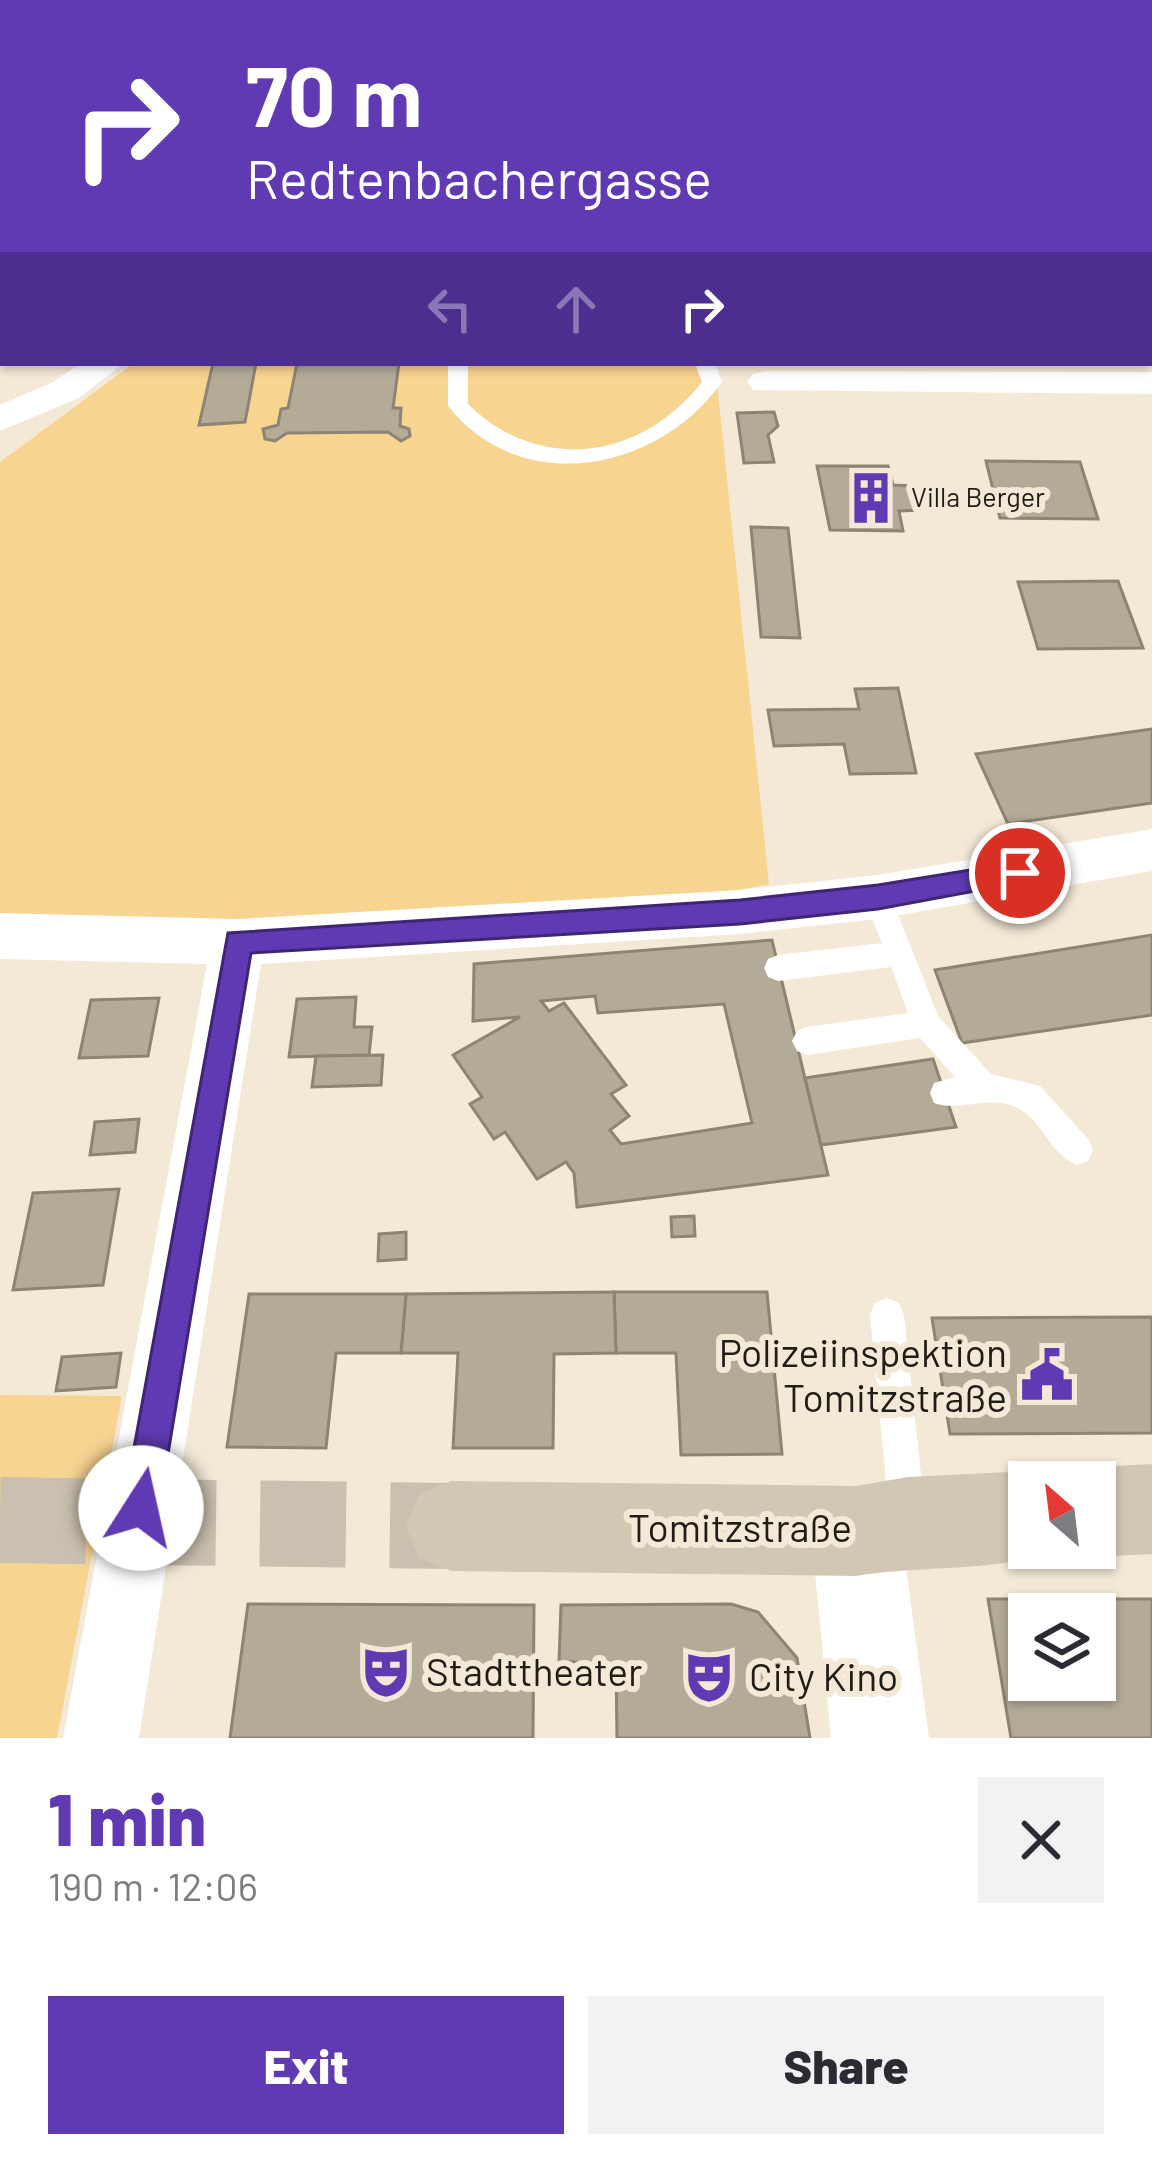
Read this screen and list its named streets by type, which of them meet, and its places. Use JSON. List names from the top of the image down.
{
  "streets": {
    "main road": ["Tomitzstraße"]
  },
  "places": {
    "building": ["Villa Berger"],
    "public building": ["Polizeiinspektion Tomitzstraße"],
    "theatre": ["Stadttheater", "City Kino"]
  },
  "north": "top left",
  "page": {
    "turn": ["70 m", "Redtenbachergasse"],
    "heading": ["1 min", "190 m · 12:06"],
    "buttons": ["Exit", "Share"]
  }
}
